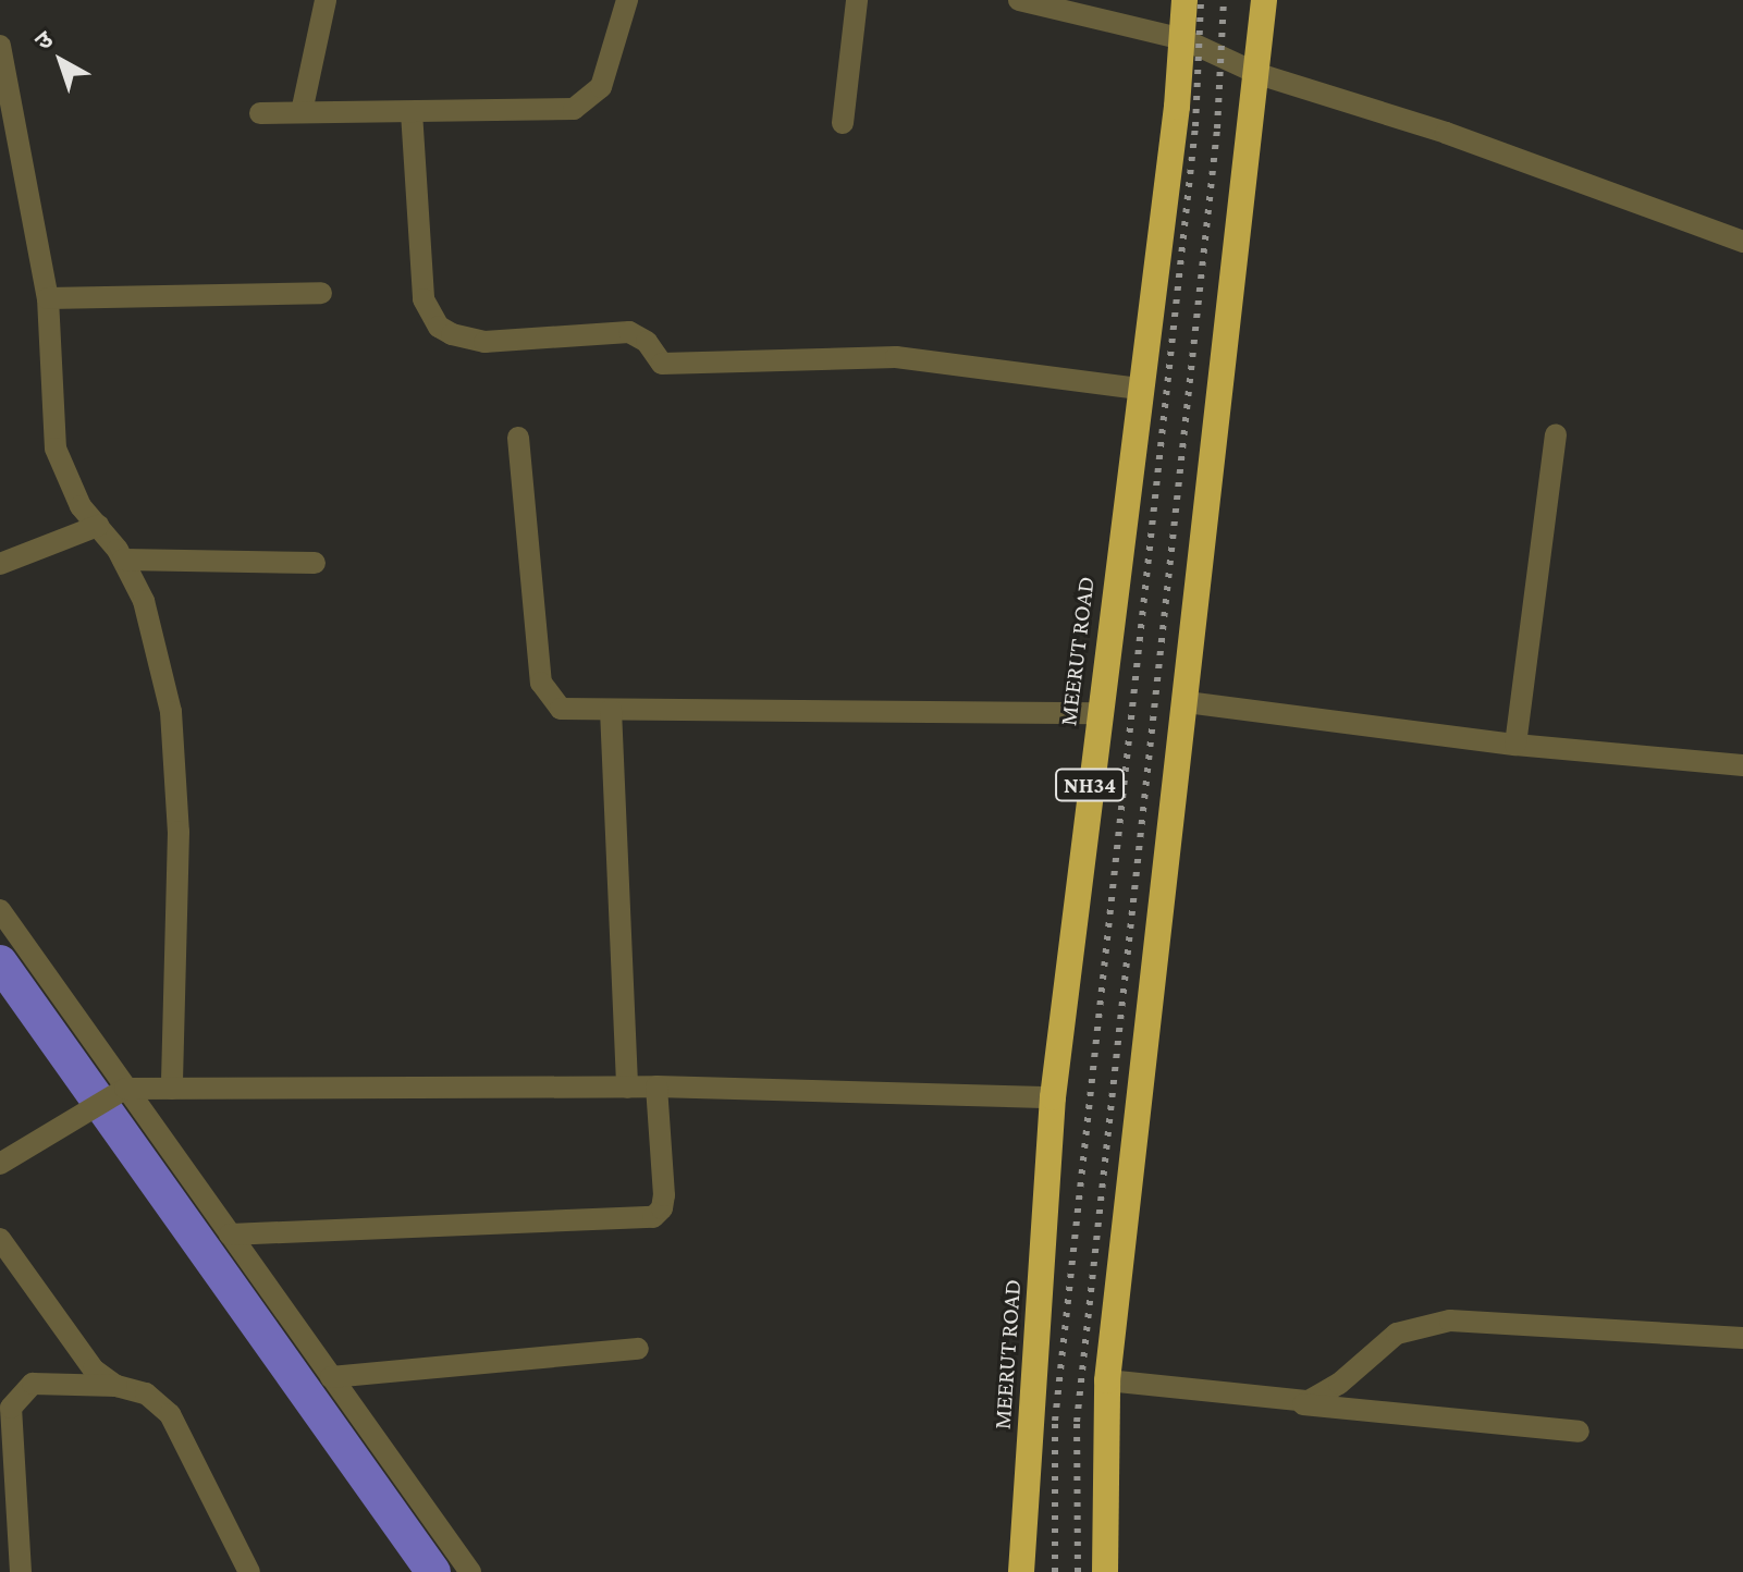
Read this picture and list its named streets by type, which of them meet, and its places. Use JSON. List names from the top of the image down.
{
  "streets": {
    "highway": ["MEERUT ROAD", "NH34"]
  },
  "north": "top left"
}
